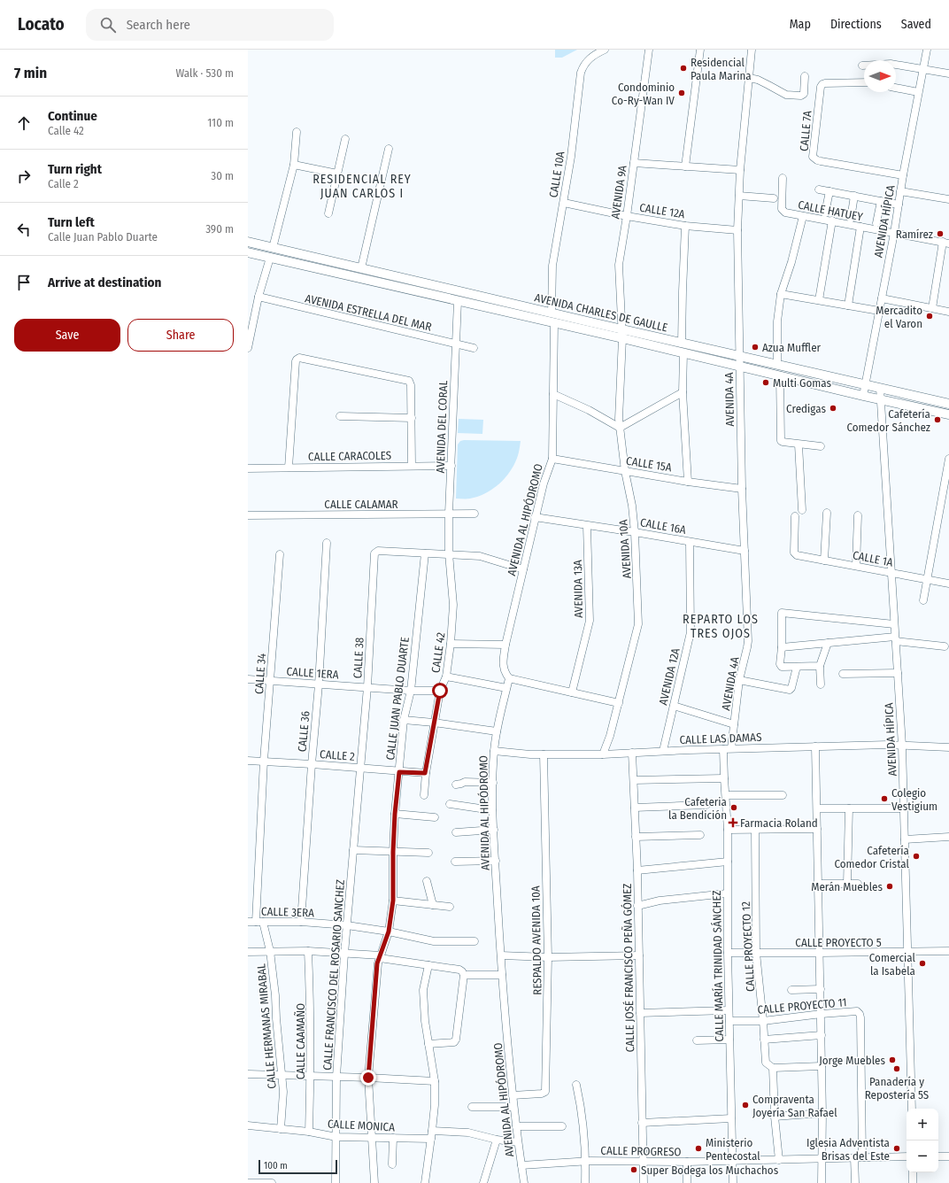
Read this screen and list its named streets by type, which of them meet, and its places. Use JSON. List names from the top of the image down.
{
  "streets": {
    "main road": ["AVENIDA CHARLES DE GAULLE"],
    "street": [
      "CALLE 7A",
      "CALLE 10A",
      "AVENIDA 9A",
      "CALLE 12A",
      "CALLE HATUEY",
      "AVENIDA HÍPICA",
      "AVENIDA ESTRELLA DEL MAR",
      "AVENIDA 4A",
      "AVENIDA DEL CORAL",
      "CALLE CARACOLES",
      "CALLE 15A",
      "CALLE CALAMAR",
      "AVENIDA AL HIPÓDROMO",
      "CALLE 16A",
      "AVENIDA 10A",
      "CALLE 1A",
      "AVENIDA 13A",
      "CALLE 42",
      "CALLE 38",
      "CALLE 1ERA",
      "CALLE 34",
      "AVENIDA 12A",
      "CALLE JUAN PABLO DUARTE",
      "CALLE 36",
      "CALLE LAS DAMAS",
      "CALLE 2",
      "CALLE 3ERA",
      "RESPALDO AVENIDA 10A",
      "CALLE PROYECTO 5",
      "CALLE PROYECTO 12",
      "CALLE MARÍA TRINIDAD SÁNCHEZ",
      "CALLE JOSÉ FRANCISCO PEÑA GÓMEZ",
      "CALLE FRANCISCO DEL ROSARIO SANCHEZ",
      "CALLE PROYECTO 11",
      "CALLE HERMANAS MIRABAL",
      "CALLE CAAMAÑO",
      "CALLE MONICA",
      "CALLE PROGRESO"
    ]
  },
  "crossings": [
    ["CALLE 7A", "AVENIDA HÍPICA"],
    ["CALLE 10A", "CALLE 12A"],
    ["CALLE 10A", "AVENIDA CHARLES DE GAULLE"],
    ["AVENIDA 9A", "CALLE 12A"],
    ["AVENIDA 9A", "AVENIDA CHARLES DE GAULLE"],
    ["AVENIDA 9A", "AVENIDA 10A"],
    ["CALLE 12A", "AVENIDA 4A"],
    ["CALLE HATUEY", "AVENIDA HÍPICA"],
    ["AVENIDA HÍPICA", "AVENIDA CHARLES DE GAULLE"],
    ["AVENIDA HÍPICA", "CALLE 1A"],
    ["AVENIDA HÍPICA", "CALLE LAS DAMAS"],
    ["AVENIDA HÍPICA", "CALLE PROYECTO 5"],
    ["AVENIDA ESTRELLA DEL MAR", "AVENIDA DEL CORAL"],
    ["AVENIDA CHARLES DE GAULLE", "AVENIDA 4A"],
    ["AVENIDA CHARLES DE GAULLE", "AVENIDA DEL CORAL"],
    ["AVENIDA CHARLES DE GAULLE", "AVENIDA AL HIPÓDROMO"],
    ["AVENIDA CHARLES DE GAULLE", "AVENIDA 10A"],
    ["AVENIDA 4A", "CALLE 15A"],
    ["AVENIDA 4A", "CALLE 16A"],
    ["AVENIDA 4A", "CALLE LAS DAMAS"],
    ["AVENIDA DEL CORAL", "CALLE CARACOLES"],
    ["AVENIDA DEL CORAL", "CALLE CALAMAR"],
    ["AVENIDA DEL CORAL", "CALLE 42"],
    ["CALLE 15A", "AVENIDA AL HIPÓDROMO"],
    ["CALLE 15A", "AVENIDA 10A"],
    ["AVENIDA AL HIPÓDROMO", "CALLE 16A"],
    ["AVENIDA AL HIPÓDROMO", "CALLE LAS DAMAS"],
    ["AVENIDA AL HIPÓDROMO", "RESPALDO AVENIDA 10A"],
    ["AVENIDA AL HIPÓDROMO", "CALLE MONICA"],
    ["AVENIDA AL HIPÓDROMO", "CALLE PROGRESO"],
    ["CALLE 16A", "AVENIDA 10A"],
    ["CALLE 16A", "AVENIDA 13A"],
    ["CALLE 16A", "AVENIDA 12A"],
    ["AVENIDA 10A", "CALLE LAS DAMAS"],
    ["CALLE 42", "CALLE 1ERA"],
    ["CALLE 42", "CALLE 2"],
    ["CALLE 38", "CALLE 1ERA"],
    ["CALLE 38", "CALLE JUAN PABLO DUARTE"],
    ["CALLE 38", "CALLE 2"],
    ["CALLE 38", "CALLE FRANCISCO DEL ROSARIO SANCHEZ"],
    ["CALLE 1ERA", "CALLE 34"],
    ["CALLE 1ERA", "CALLE JUAN PABLO DUARTE"],
    ["CALLE 1ERA", "CALLE 36"],
    ["CALLE 34", "CALLE 2"],
    ["CALLE 34", "CALLE 3ERA"],
    ["CALLE 34", "CALLE HERMANAS MIRABAL"],
    ["AVENIDA 12A", "CALLE LAS DAMAS"],
    ["CALLE JUAN PABLO DUARTE", "CALLE 2"],
    ["CALLE JUAN PABLO DUARTE", "CALLE 3ERA"],
    ["CALLE JUAN PABLO DUARTE", "CALLE MONICA"],
    ["CALLE 36", "CALLE 2"],
    ["CALLE 36", "CALLE 3ERA"],
    ["CALLE LAS DAMAS", "RESPALDO AVENIDA 10A"],
    ["CALLE LAS DAMAS", "CALLE MARÍA TRINIDAD SÁNCHEZ"],
    ["CALLE LAS DAMAS", "CALLE JOSÉ FRANCISCO PEÑA GÓMEZ"],
    ["CALLE 2", "CALLE FRANCISCO DEL ROSARIO SANCHEZ"],
    ["CALLE 3ERA", "CALLE FRANCISCO DEL ROSARIO SANCHEZ"],
    ["CALLE 3ERA", "CALLE HERMANAS MIRABAL"],
    ["CALLE PROYECTO 5", "CALLE PROYECTO 12"],
    ["CALLE PROYECTO 5", "CALLE MARÍA TRINIDAD SÁNCHEZ"],
    ["CALLE PROYECTO 12", "CALLE PROYECTO 11"],
    ["CALLE MARÍA TRINIDAD SÁNCHEZ", "CALLE PROYECTO 11"],
    ["CALLE MARÍA TRINIDAD SÁNCHEZ", "CALLE PROGRESO"],
    ["CALLE JOSÉ FRANCISCO PEÑA GÓMEZ", "CALLE PROGRESO"],
    ["CALLE FRANCISCO DEL ROSARIO SANCHEZ", "CALLE MONICA"],
    ["CALLE PROYECTO 11", "CALLE PROGRESO"],
    ["CALLE HERMANAS MIRABAL", "CALLE MONICA"],
    ["CALLE CAAMAÑO", "CALLE MONICA"]
  ],
  "districts": ["RESIDENCIAL REY JUAN CARLOS I", "REPARTO LOS TRES OJOS"],
  "places": {
    "other": [
      "Residencial Paula Marina",
      "Condominio Co-Ry-Wan IV",
      "Ramírez",
      "Mercadito el Varon",
      "Azua Muffler",
      "Multi Gomas",
      "Credigas",
      "Cafetería Comedor Sánchez",
      "Colegio Vestigium",
      "Cafeteria la Bendición",
      "Cafetería Comedor Cristal",
      "Merán Muebles",
      "Comercial la Isabela",
      "Jorge Muebles",
      "Panadería y Repostería 5S",
      "Compraventa Joyería San Rafael",
      "Ministerio Pentecostal",
      "Iglesia Adventista Brisas del Este",
      "Super Bodega los Muchachos"
    ],
    "health": ["Farmacia Roland"]
  },
  "scale_bar": "100 m",
  "north": "right",
  "page": {
    "header": "Locato",
    "search": "Search here",
    "nav": ["Map", "Directions", "Saved"],
    "heading": ["7 min", "Walk · 530 m"],
    "list": [
      ["Continue", "Calle 42", "110 m"],
      ["Turn right", "Calle 2", "30 m"],
      ["Turn left", "Calle Juan Pablo Duarte", "390 m"],
      "Arrive at destination"
    ],
    "buttons": ["Save", "Share"],
    "map_buttons": ["+", "−"],
    "scale": "100 m"
  }
}
